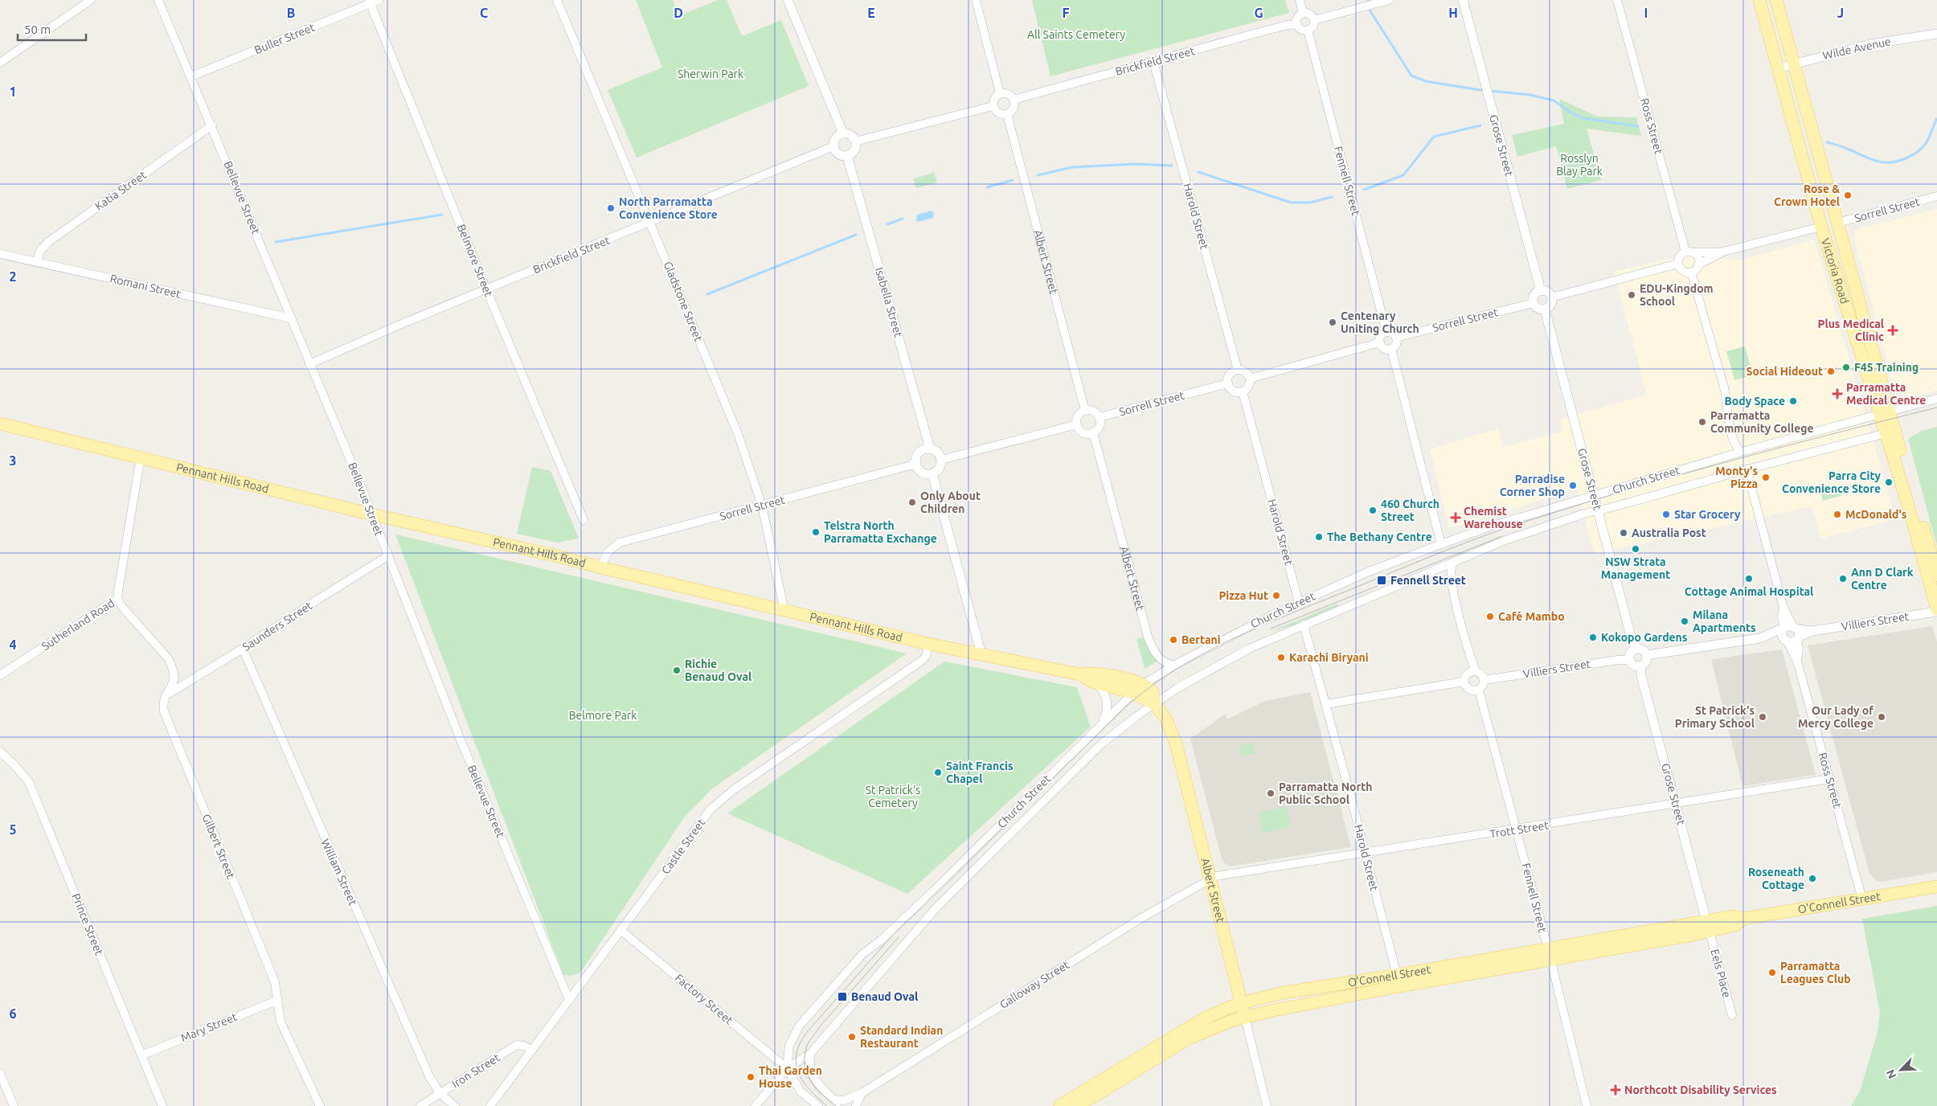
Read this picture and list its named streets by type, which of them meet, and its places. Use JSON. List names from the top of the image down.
{
  "streets": {
    "main road": [
      "Albert Street",
      "Victoria Road",
      "Pennant Hills Road",
      "O'Connell Street"
    ],
    "street": [
      "Buller Street",
      "Wilde Avenue",
      "Brickfield Street",
      "Ross Street",
      "Grose Street",
      "Fennell Street",
      "Katia Street",
      "Bellevue Street",
      "Sorrell Street",
      "Harold Street",
      "Belmore Street",
      "Romani Street",
      "Gladstone Street",
      "Isabella Street",
      "Church Street",
      "Villiers Street",
      "Sutherland Road",
      "Saunders Street",
      "Trott Street",
      "Gilbert Street",
      "Castle Street",
      "William Street",
      "Prince Street",
      "Eels Place",
      "Galloway Street",
      "Factory Street",
      "Mary Street",
      "Iron Street"
    ]
  },
  "crossings": [
    ["Buller Street", "Bellevue Street"],
    ["Buller Street", "Belmore Street"],
    ["Wilde Avenue", "Victoria Road"],
    ["Brickfield Street", "Fennell Street"],
    ["Brickfield Street", "Bellevue Street"],
    ["Brickfield Street", "Harold Street"],
    ["Brickfield Street", "Belmore Street"],
    ["Brickfield Street", "Albert Street"],
    ["Brickfield Street", "Gladstone Street"],
    ["Brickfield Street", "Isabella Street"],
    ["Ross Street", "Trott Street"],
    ["Ross Street", "O'Connell Street"],
    ["Grose Street", "Sorrell Street"],
    ["Grose Street", "Church Street"],
    ["Grose Street", "Villiers Street"],
    ["Grose Street", "Trott Street"],
    ["Grose Street", "O'Connell Street"],
    ["Grose Street", "Eels Place"],
    ["Fennell Street", "Sorrell Street"],
    ["Fennell Street", "Villiers Street"],
    ["Fennell Street", "Trott Street"],
    ["Fennell Street", "O'Connell Street"],
    ["Katia Street", "Bellevue Street"],
    ["Katia Street", "Romani Street"],
    ["Bellevue Street", "Romani Street"],
    ["Bellevue Street", "Pennant Hills Road"],
    ["Bellevue Street", "Saunders Street"],
    ["Bellevue Street", "Castle Street"],
    ["Sorrell Street", "Harold Street"],
    ["Sorrell Street", "Albert Street"],
    ["Sorrell Street", "Victoria Road"],
    ["Sorrell Street", "Gladstone Street"],
    ["Sorrell Street", "Isabella Street"],
    ["Sorrell Street", "Pennant Hills Road"],
    ["Harold Street", "Church Street"],
    ["Harold Street", "Trott Street"],
    ["Harold Street", "O'Connell Street"],
    ["Albert Street", "Pennant Hills Road"],
    ["Albert Street", "Church Street"],
    ["Albert Street", "Trott Street"],
    ["Albert Street", "O'Connell Street"],
    ["Albert Street", "Galloway Street"],
    ["Victoria Road", "Church Street"],
    ["Victoria Road", "Villiers Street"],
    ["Gladstone Street", "Pennant Hills Road"],
    ["Pennant Hills Road", "Church Street"],
    ["Pennant Hills Road", "Sutherland Road"],
    ["Pennant Hills Road", "Castle Street"],
    ["Church Street", "Factory Street"],
    ["Sutherland Road", "Gilbert Street"],
    ["Saunders Street", "Gilbert Street"],
    ["Saunders Street", "William Street"],
    ["Trott Street", "Galloway Street"],
    ["Gilbert Street", "Mary Street"],
    ["Castle Street", "Factory Street"],
    ["Castle Street", "Iron Street"],
    ["William Street", "Iron Street"],
    ["O'Connell Street", "Eels Place"],
    ["Prince Street", "Mary Street"]
  ],
  "parks": [
    "All Saints Cemetery",
    "Sherwin Park",
    "Rosslyn Blay Park",
    "Belmore Park",
    "St Patrick's Cemetery"
  ],
  "places": {
    "other": [
      "Rose & Crown Hotel",
      "North Parramatta Convenience Store",
      "EDU-Kingdom School",
      "Centenary Uniting Church",
      "F45 Training",
      "Social Hideout",
      "Body Space",
      "Parramatta Community College",
      "Monty's Pizza",
      "Parra City Convenience Store",
      "Parradise Corner Shop",
      "Only About Children",
      "460 Church Street",
      "Star Grocery",
      "McDonald's",
      "Telstra North Parramatta Exchange",
      "Australia Post",
      "The Bethany Centre",
      "NSW Strata Management",
      "Cottage Animal Hospital",
      "Ann D Clark Centre",
      "Pizza Hut",
      "Café Mambo",
      "Milana Apartments",
      "Kokopo Gardens",
      "Bertani",
      "Karachi Biryani",
      "Richie Benaud Oval",
      "St Patrick's Primary School",
      "Our Lady of Mercy College",
      "Saint Francis Chapel",
      "Parramatta North Public School",
      "Roseneath Cottage",
      "Parramatta Leagues Club",
      "Standard Indian Restaurant",
      "Thai Garden House"
    ],
    "health": [
      "Plus Medical Clinic",
      "Parramatta Medical Centre",
      "Chemist Warehouse",
      "Northcott Disability Services"
    ],
    "transit": ["Fennell Street", "Benaud Oval"]
  },
  "scale_bar": "50 m",
  "north": "bottom left",
  "grid": {
    "columns": [
      "B",
      "C",
      "D",
      "E",
      "F",
      "G",
      "H",
      "I",
      "J"
    ],
    "rows": [
      "1",
      "2",
      "3",
      "4",
      "5",
      "6"
    ]
  }
}
